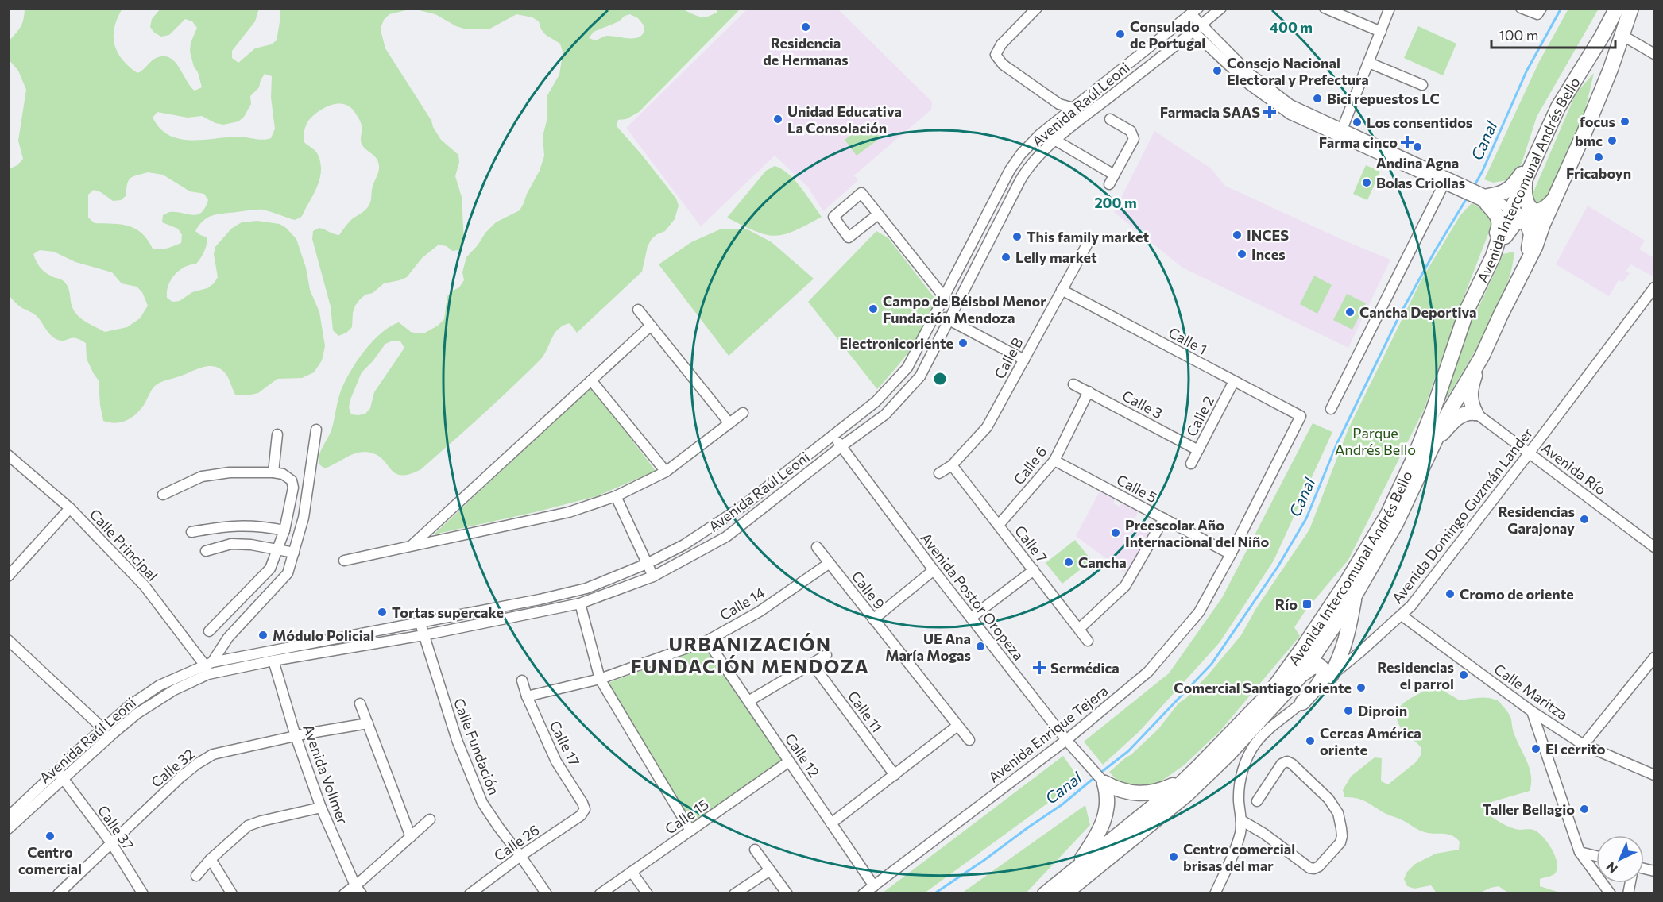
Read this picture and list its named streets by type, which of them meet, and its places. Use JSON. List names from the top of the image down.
{
  "streets": {
    "main road": ["Avenida Intercomunal Andrés Bello"],
    "street": [
      "Avenida Raúl Leoni",
      "Calle 1",
      "Calle B",
      "Calle 3",
      "Calle 2",
      "Calle 6",
      "Avenida Río",
      "Calle 5",
      "Avenida Domingo Guzmán Lander",
      "Calle 7",
      "Calle Principal",
      "Calle 9",
      "Avenida Postor Oropeza",
      "Calle 14",
      "Calle Maritza",
      "Calle 11",
      "Avenida Enrique Tejera",
      "Calle 17",
      "Calle Fundación",
      "Calle 12",
      "Calle 32",
      "Avenida Vollmer",
      "Calle 15",
      "Calle 37",
      "Calle 26"
    ]
  },
  "crossings": [
    ["Avenida Raúl Leoni", "Calle Principal"],
    ["Avenida Raúl Leoni", "Avenida Postor Oropeza"],
    ["Avenida Raúl Leoni", "Calle Fundación"],
    ["Avenida Raúl Leoni", "Avenida Vollmer"],
    ["Avenida Raúl Leoni", "Calle 37"],
    ["Calle 1", "Calle B"],
    ["Calle 1", "Calle 2"],
    ["Calle 1", "Avenida Enrique Tejera"],
    ["Calle B", "Calle 7"],
    ["Calle 3", "Calle 2"],
    ["Calle 3", "Calle 6"],
    ["Calle 6", "Calle 5"],
    ["Calle 6", "Calle 7"],
    ["Avenida Río", "Avenida Domingo Guzmán Lander"],
    ["Calle 5", "Avenida Enrique Tejera"],
    ["Avenida Domingo Guzmán Lander", "Calle Maritza"],
    ["Calle 9", "Calle 14"],
    ["Avenida Postor Oropeza", "Avenida Enrique Tejera"],
    ["Calle 14", "Calle 17"],
    ["Calle 14", "Calle 12"],
    ["Avenida Enrique Tejera", "Calle 12"],
    ["Calle 17", "Calle 26"],
    ["Calle Fundación", "Calle 26"],
    ["Calle 12", "Calle 15"],
    ["Calle 32", "Avenida Vollmer"],
    ["Calle 32", "Calle 37"]
  ],
  "districts": ["URBANIZACIÓN FUNDACIÓN MENDOZA"],
  "water": ["Canal"],
  "parks": ["Parque Andrés Bello"],
  "places": {
    "other": [
      "Residencia de Hermanas",
      "Consulado de Portugal",
      "Consejo Nacional Electoral y Prefectura",
      "Bici repuestos LC",
      "Unidad Educativa La Consolación",
      "focus",
      "Los consentidos",
      "bmc",
      "Andina Agna",
      "Fricaboyn",
      "Bolas Criollas",
      "INCES",
      "This family market",
      "Inces",
      "Lelly market",
      "Campo de Béisbol Menor Fundación Mendoza",
      "Cancha Deportiva",
      "Electronicoriente",
      "Residencias Garajonay",
      "Preescolar Año Internacional del Niño",
      "Cancha",
      "Cromo de oriente",
      "Tortas supercake",
      "Módulo Policial",
      "UE Ana María Mogas",
      "Residencias el parrol",
      "Comercial Santiago oriente",
      "Diproin",
      "Cercas América oriente",
      "El cerrito",
      "Taller Bellagio",
      "Centro comercial",
      "Centro comercial brisas del mar"
    ],
    "health": ["Farmacia SAAS", "Farma cinco", "Sermédica"],
    "transit": ["Río"]
  },
  "scale_bar": "100 m",
  "north": "bottom left",
  "rings": ["400 m", "200 m"]
}
